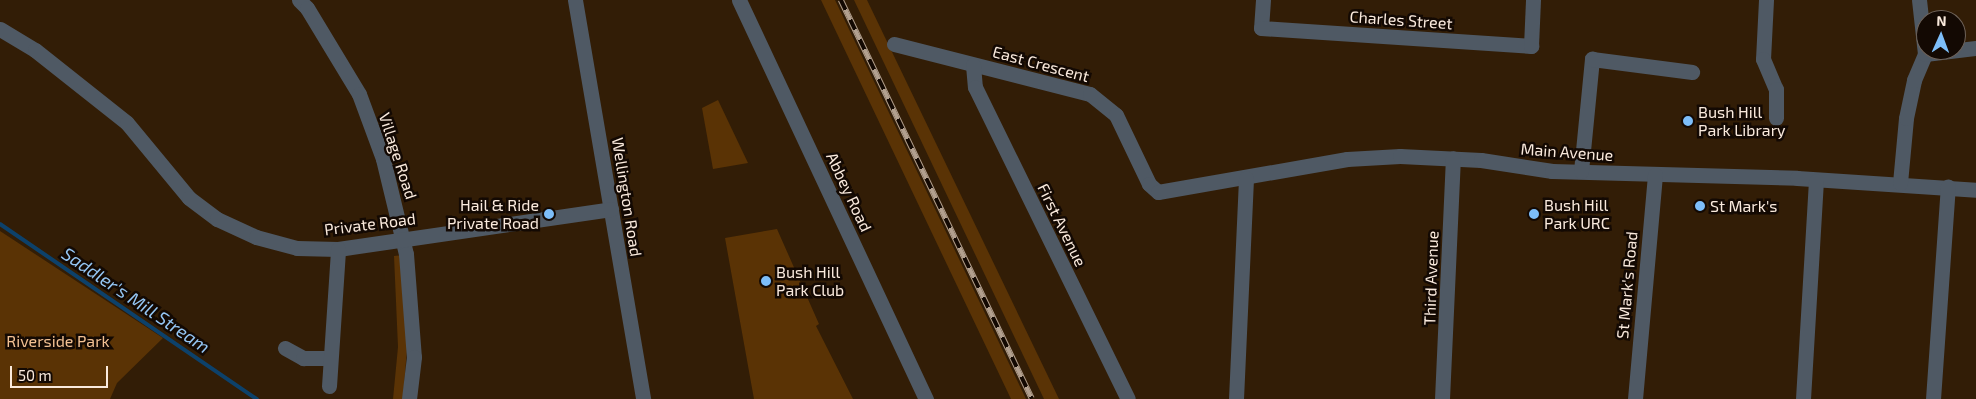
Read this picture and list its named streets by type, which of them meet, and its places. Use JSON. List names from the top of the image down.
{
  "streets": {
    "street": [
      "Charles Street",
      "East Crescent",
      "Main Avenue",
      "Village Road",
      "Abbey Road",
      "Wellington Road",
      "Private Road",
      "First Avenue",
      "Third Avenue",
      "St Mark's Road"
    ]
  },
  "crossings": [
    ["East Crescent", "Main Avenue"],
    ["East Crescent", "First Avenue"],
    ["Main Avenue", "Third Avenue"],
    ["Main Avenue", "St Mark's Road"],
    ["Village Road", "Private Road"],
    ["Wellington Road", "Private Road"]
  ],
  "water": ["Saddler's Mill Stream"],
  "parks": ["Riverside Park"],
  "places": [
    "Bush Hill Park Library",
    "St Mark's",
    "Hail & Ride Private Road",
    "Bush Hill Park URC",
    "Bush Hill Park Club"
  ],
  "scale_bar": "50 m",
  "north": "top"
}
